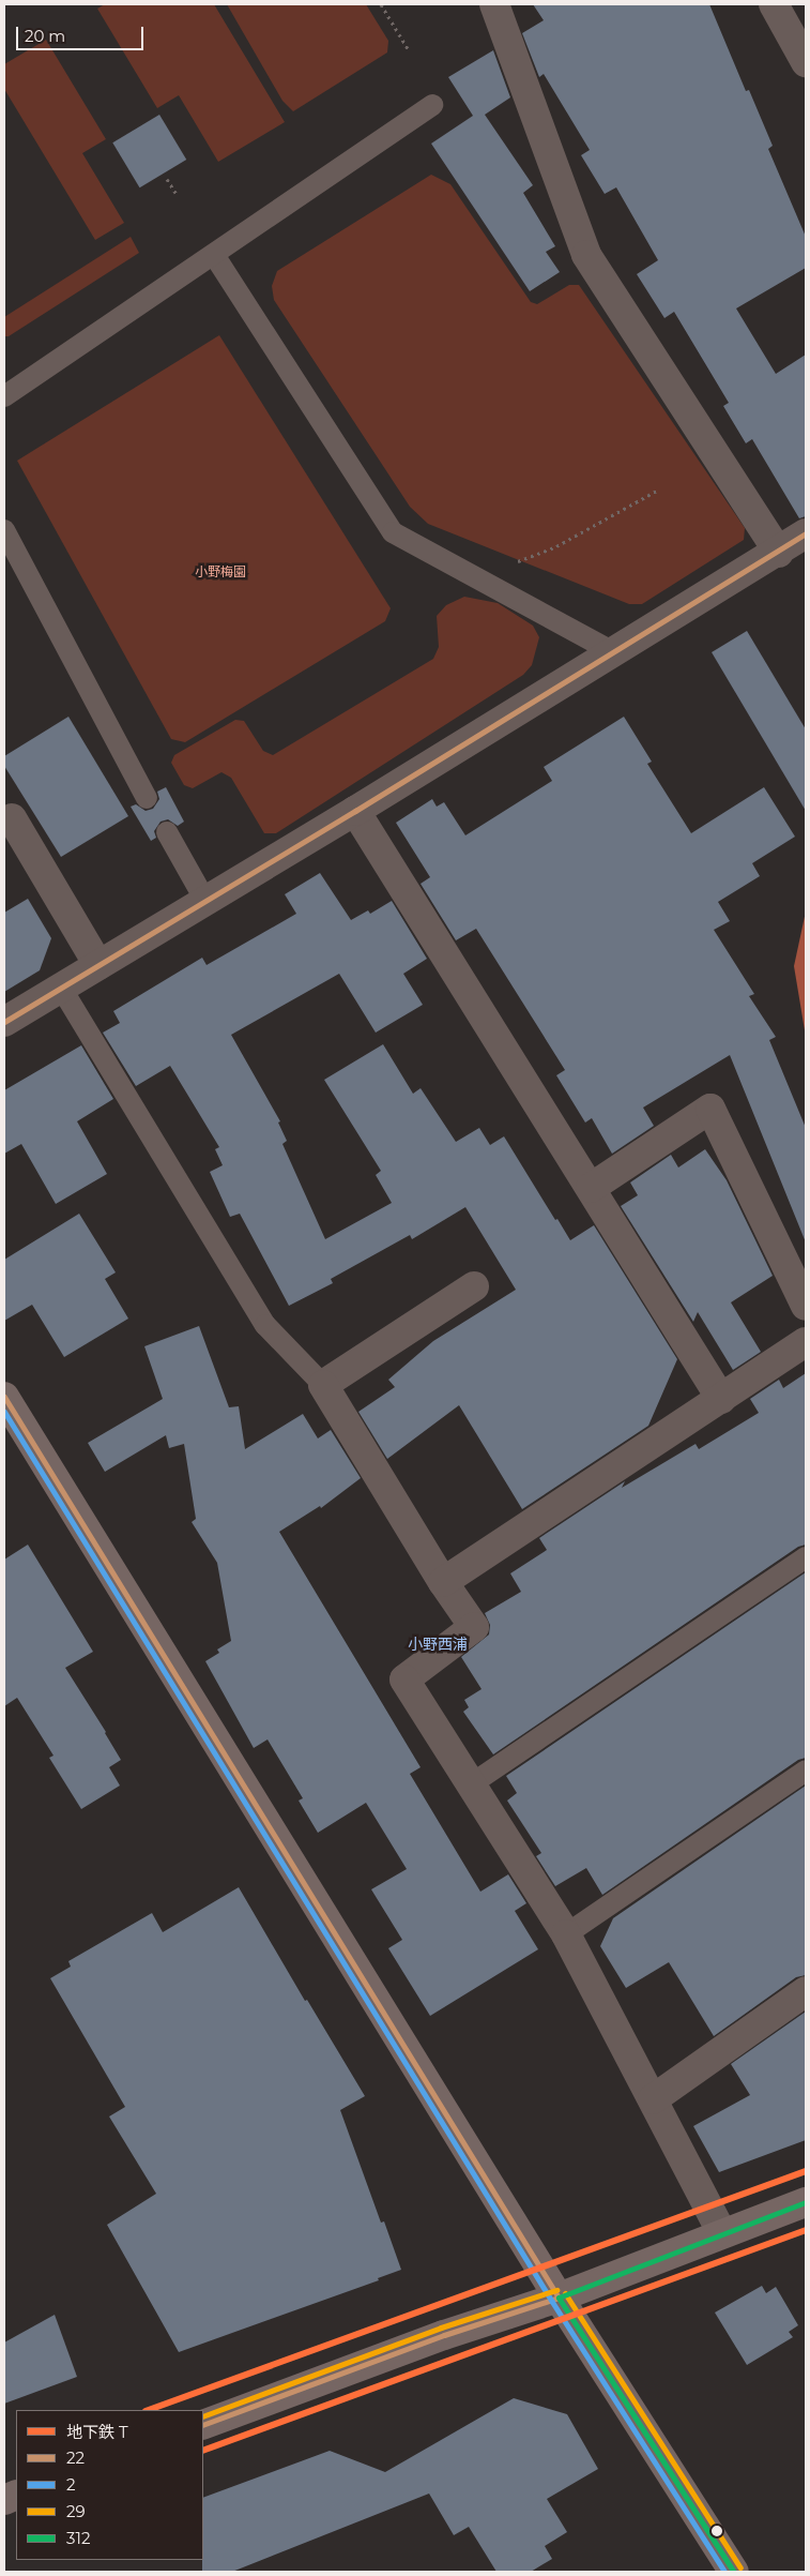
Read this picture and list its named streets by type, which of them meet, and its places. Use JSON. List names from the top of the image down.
{
  "districts": ["小野西浦"],
  "parks": ["小野梅園"],
  "lines": [
    "transit line 22",
    "transit line 2",
    "metro line T",
    "transit line 312",
    "transit line 29"
  ],
  "legend": [
    "地下鉄 T",
    "22",
    "2",
    "29",
    "312"
  ],
  "scale_bar": "20 m"
}
